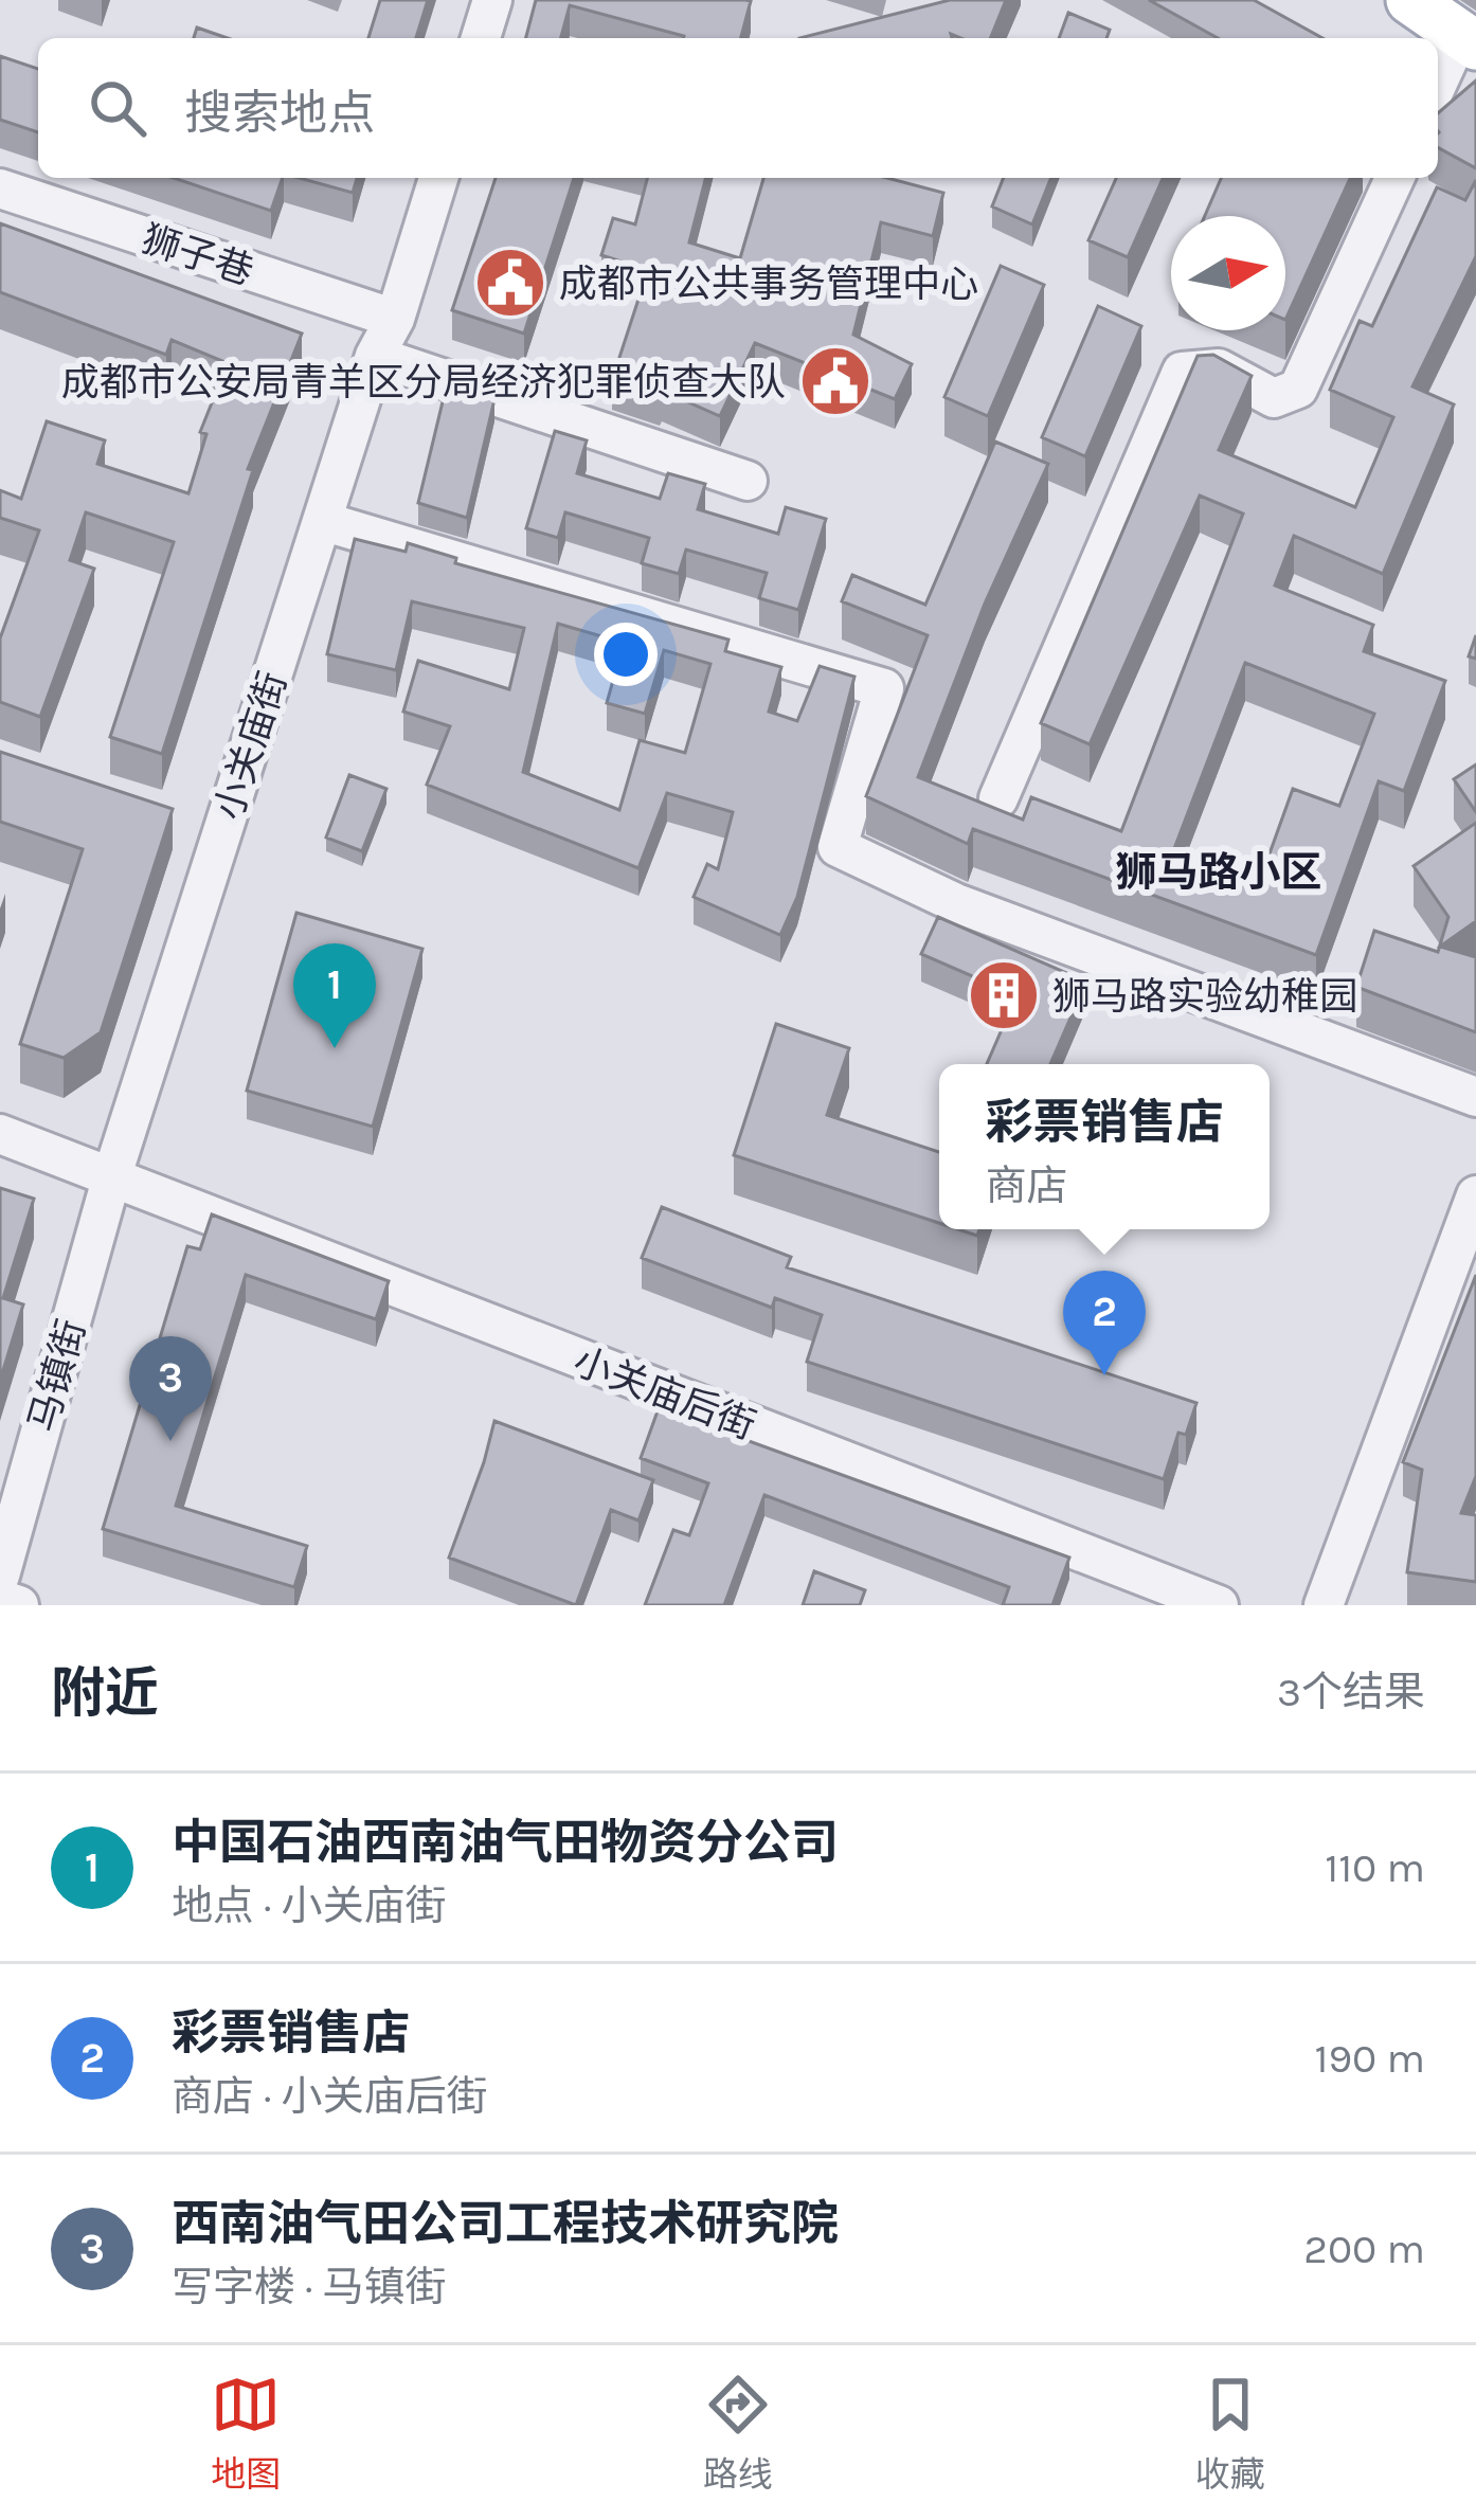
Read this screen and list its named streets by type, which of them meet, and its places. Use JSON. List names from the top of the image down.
{
  "streets": {
    "street": [
      "狮子巷",
      "小关庙街",
      "马镇街",
      "小关庙后街"
    ]
  },
  "crossings": [
    ["狮子巷", "小关庙街"],
    ["小关庙街", "马镇街"],
    ["小关庙街", "小关庙后街"],
    ["马镇街", "小关庙后街"]
  ],
  "districts": ["狮马路小区"],
  "places": {
    "public building": ["成都市公共事务管理中心", "成都市公安局青羊区分局经济犯罪侦查大队"],
    "building": ["狮马路实验幼稚园"]
  },
  "north": "right",
  "page": {
    "search": "搜索地点",
    "pins": ["1", "2", "3"],
    "popup": ["彩票销售店", "商店"],
    "heading": ["附近", "3个结果"],
    "list": [
      {
        "mark": "1",
        "name": "中国石油西南油气田物资分公司",
        "note": "地点 · 小关庙街",
        "value": "110 m"
      },
      {
        "mark": "2",
        "name": "彩票销售店",
        "note": "商店 · 小关庙后街",
        "value": "190 m"
      },
      {
        "mark": "3",
        "name": "西南油气田公司工程技术研究院",
        "note": "写字楼 · 马镇街",
        "value": "200 m"
      }
    ],
    "nav": ["地图", "路线", "收藏"]
  }
}
